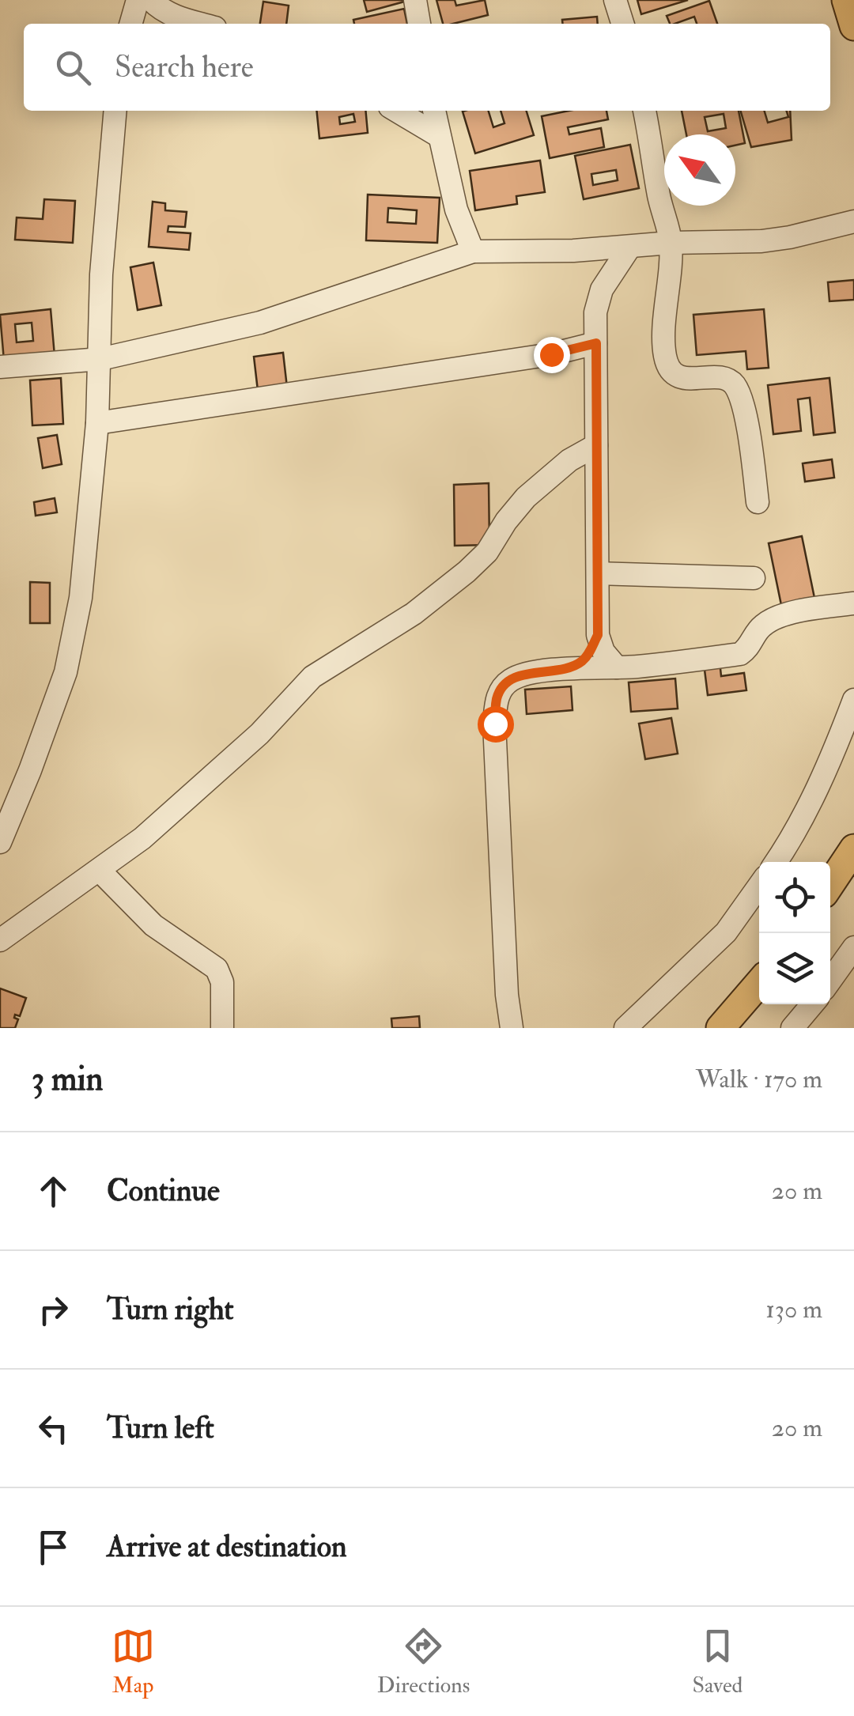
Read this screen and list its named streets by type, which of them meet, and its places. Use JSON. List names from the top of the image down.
{
  "north": "top left",
  "page": {
    "search": "Search here",
    "heading": ["3 min", "Walk · 170 m"],
    "list": [
      ["Continue", "20 m"],
      ["Turn right", "130 m"],
      ["Turn left", "20 m"],
      "Arrive at destination"
    ],
    "nav": ["Map", "Directions", "Saved"]
  }
}
